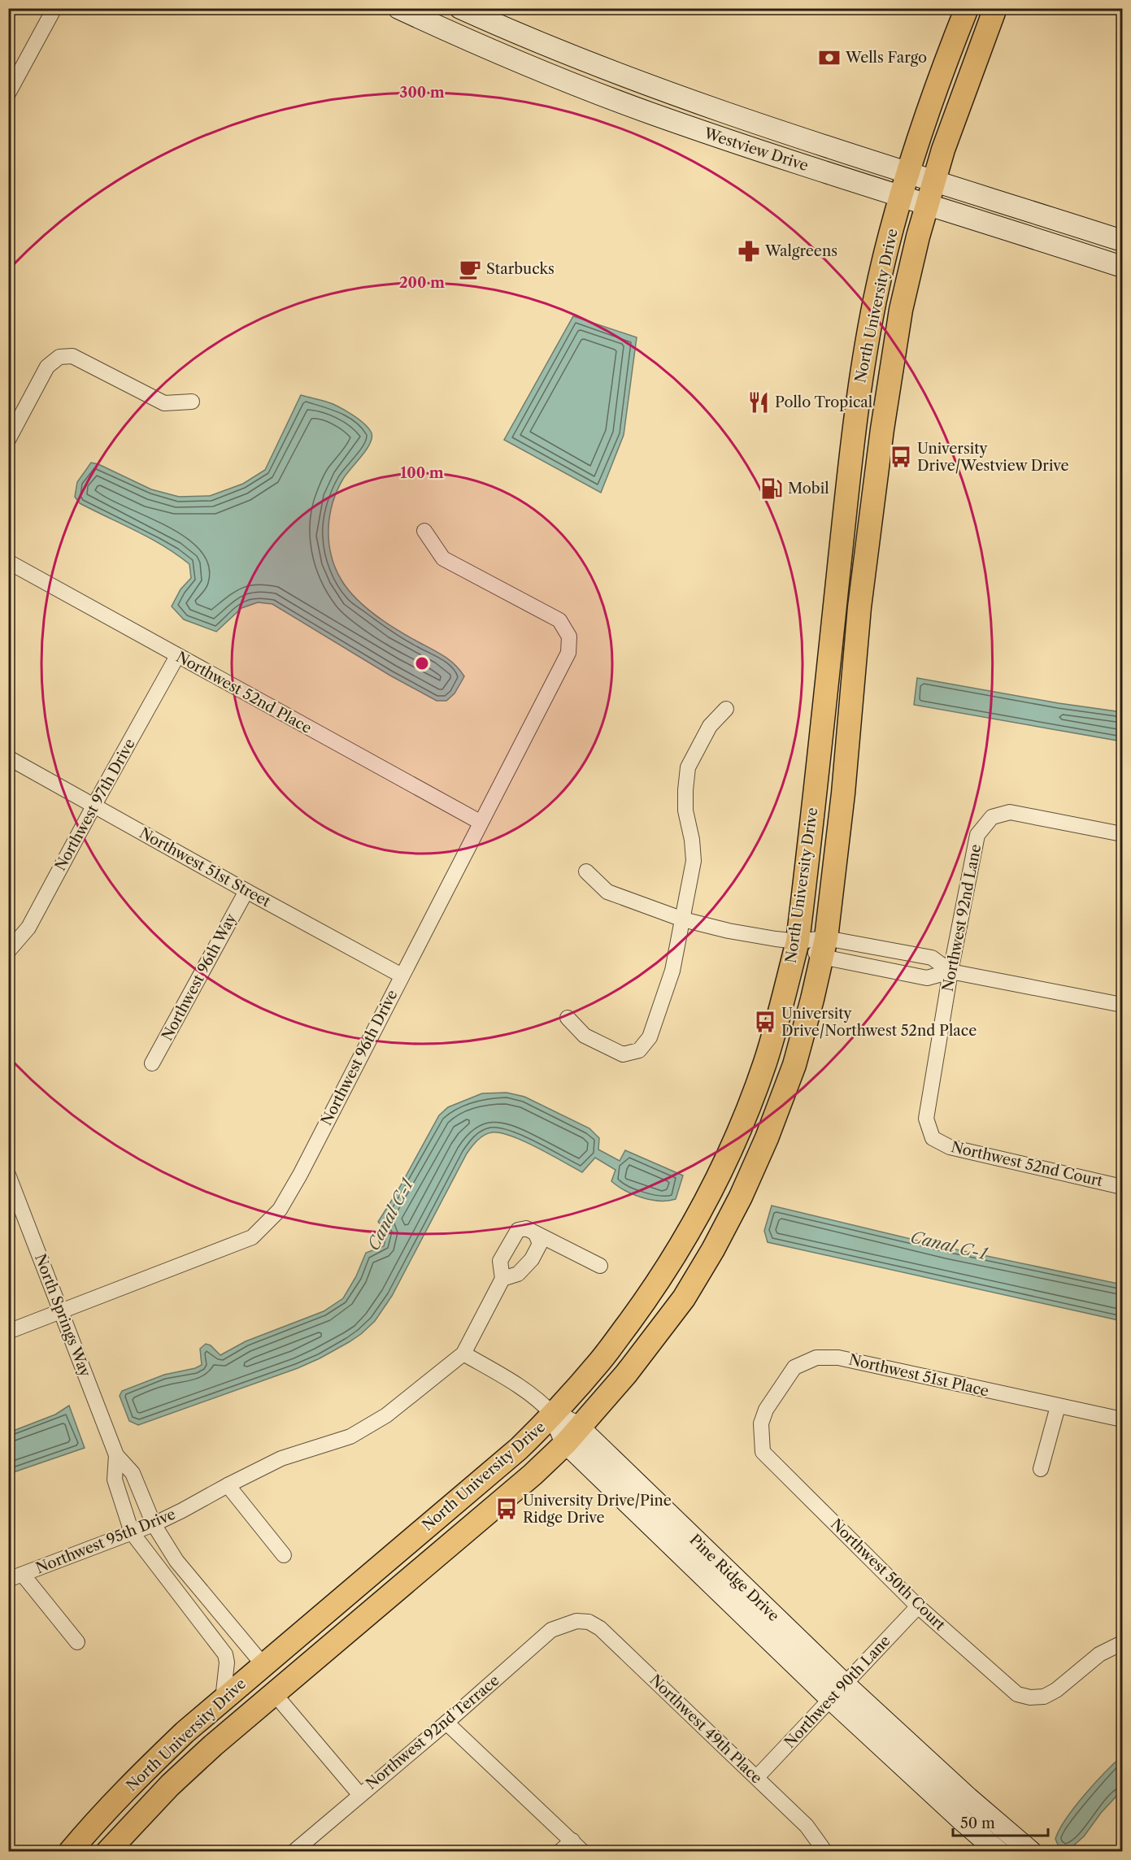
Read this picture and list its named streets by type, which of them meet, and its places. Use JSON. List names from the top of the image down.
{
  "streets": {
    "main road": ["North University Drive"],
    "street": [
      "Westview Drive",
      "Northwest 52nd Place",
      "Northwest 97th Drive",
      "Northwest 51st Street",
      "Northwest 92nd Lane",
      "Northwest 96th Way",
      "Northwest 96th Drive",
      "Northwest 52nd Court",
      "North Springs Way",
      "Northwest 51st Place",
      "Northwest 95th Drive",
      "Northwest 50th Court",
      "Pine Ridge Drive",
      "Northwest 90th Lane",
      "Northwest 49th Place",
      "Northwest 92nd Terrace"
    ]
  },
  "crossings": [
    ["Westview Drive", "North University Drive"],
    ["North University Drive", "North Springs Way"],
    ["North University Drive", "Pine Ridge Drive"],
    ["Northwest 52nd Place", "Northwest 97th Drive"],
    ["Northwest 52nd Place", "Northwest 96th Drive"],
    ["Northwest 97th Drive", "Northwest 51st Street"],
    ["Northwest 51st Street", "Northwest 96th Way"],
    ["Northwest 51st Street", "Northwest 96th Drive"],
    ["Northwest 92nd Lane", "Northwest 52nd Court"],
    ["Northwest 96th Drive", "North Springs Way"],
    ["North Springs Way", "Northwest 95th Drive"],
    ["Northwest 51st Place", "Northwest 50th Court"],
    ["Northwest 50th Court", "Northwest 90th Lane"],
    ["Pine Ridge Drive", "Northwest 90th Lane"],
    ["Northwest 90th Lane", "Northwest 49th Place"],
    ["Northwest 49th Place", "Northwest 92nd Terrace"]
  ],
  "water": ["Canal C-1"],
  "places": {
    "bank": ["Wells Fargo"],
    "pharmacy": ["Walgreens"],
    "cafe": ["Starbucks"],
    "restaurant": ["Pollo Tropical"],
    "bus stop": ["University Drive/Westview Drive", "University Drive/Northwest 52nd Place", "University Drive/Pine Ridge Drive"],
    "fuel station": ["Mobil"]
  },
  "scale_bar": "50 m",
  "rings": ["300 m", "200 m", "100 m"]
}
